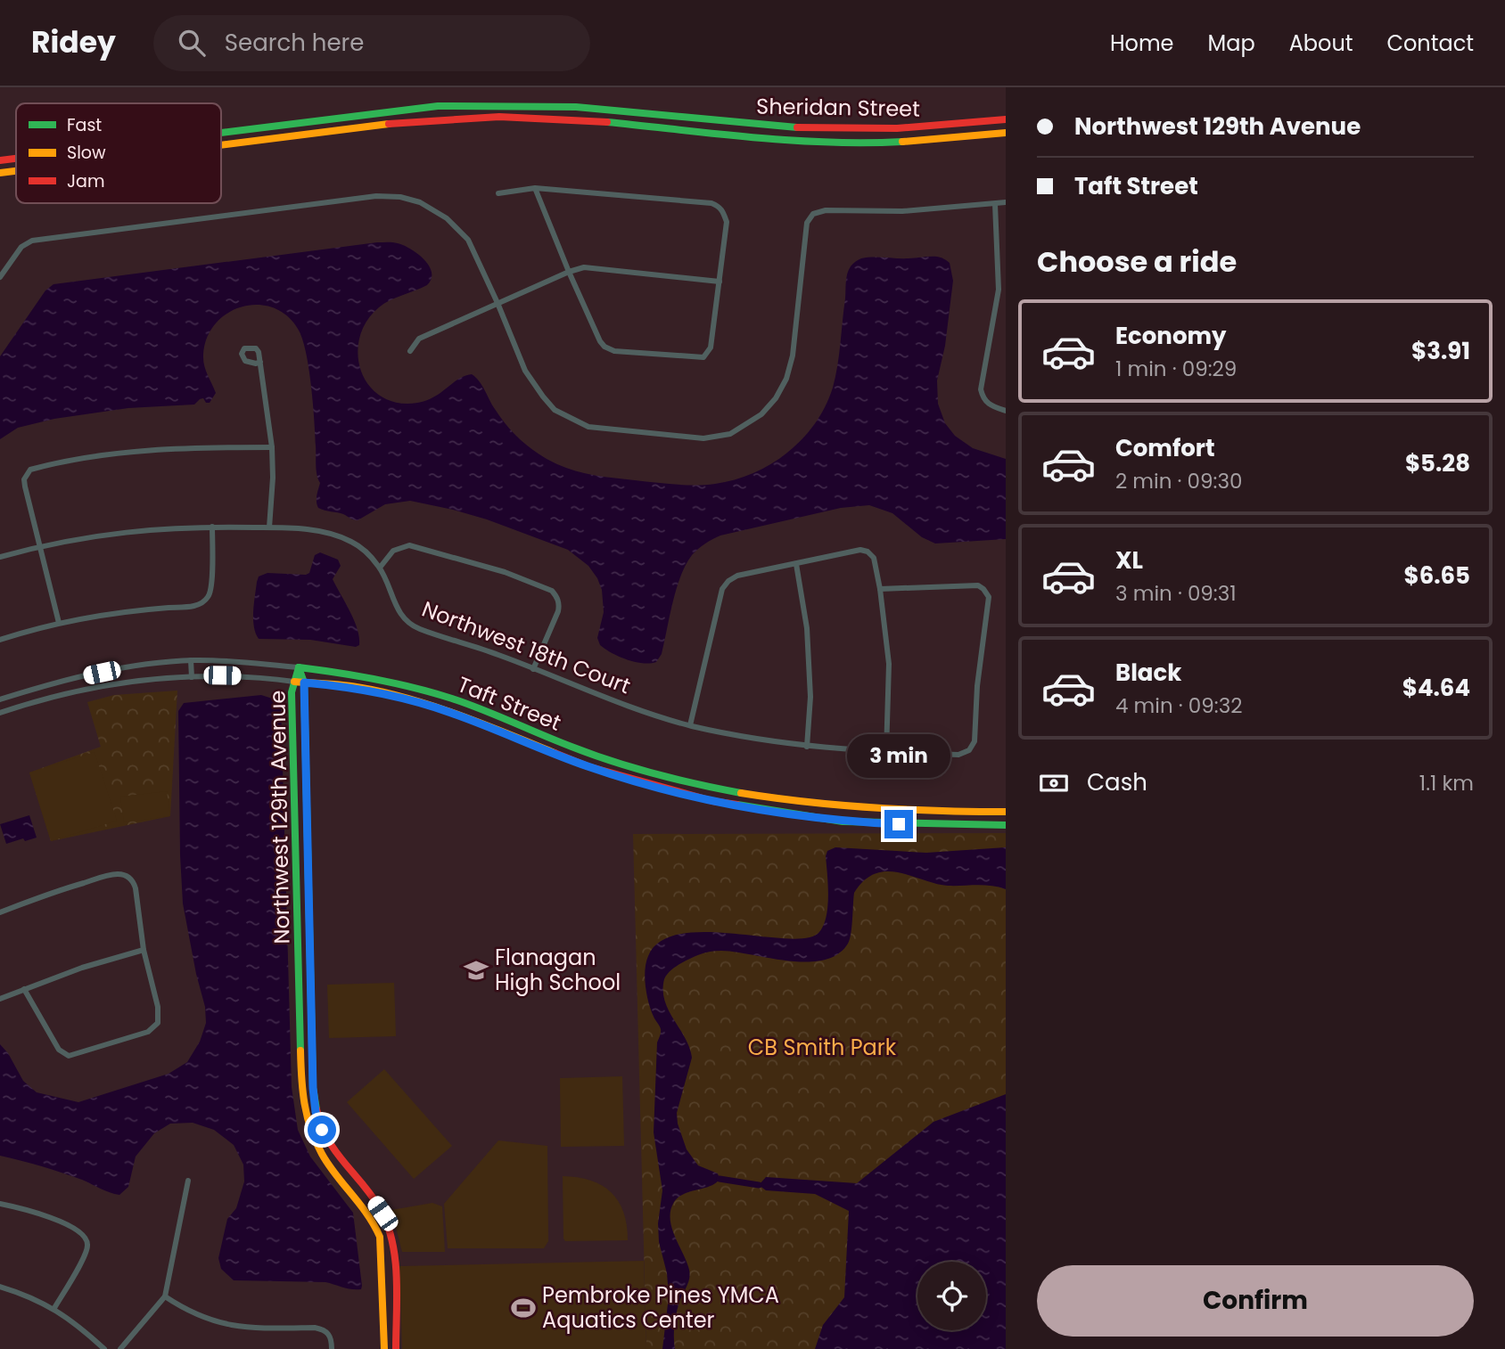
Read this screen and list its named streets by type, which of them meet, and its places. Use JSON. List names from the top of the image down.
{
  "streets": {
    "street": [
      "Sheridan Street",
      "Northwest 18th Court",
      "Taft Street",
      "Northwest 129th Avenue"
    ]
  },
  "crossings": [
    ["Taft Street", "Northwest 129th Avenue"]
  ],
  "parks": ["CB Smith Park"],
  "places": {
    "school or university": ["Flanagan High School"],
    "sports": ["Pembroke Pines YMCA Aquatics Center"]
  },
  "legend": ["Fast", "Slow", "Jam"],
  "page": {
    "header": "Ridey",
    "search": "Search here",
    "nav": [
      "Home",
      "Map",
      "About",
      "Contact"
    ],
    "banner": ["Northwest 129th Avenue", "Taft Street"],
    "heading": "Choose a ride",
    "list": [
      {
        "name": "Economy",
        "note": "1 min · 09:29",
        "value": "$3.91"
      },
      {
        "name": "Comfort",
        "note": "2 min · 09:30",
        "value": "$5.28"
      },
      {
        "name": "XL",
        "note": "3 min · 09:31",
        "value": "$6.65"
      },
      {
        "name": "Black",
        "note": "4 min · 09:32",
        "value": "$4.64"
      }
    ],
    "bubble": "3 min",
    "pay": ["Cash", "1.1 km"],
    "buttons": "Confirm"
  }
}
